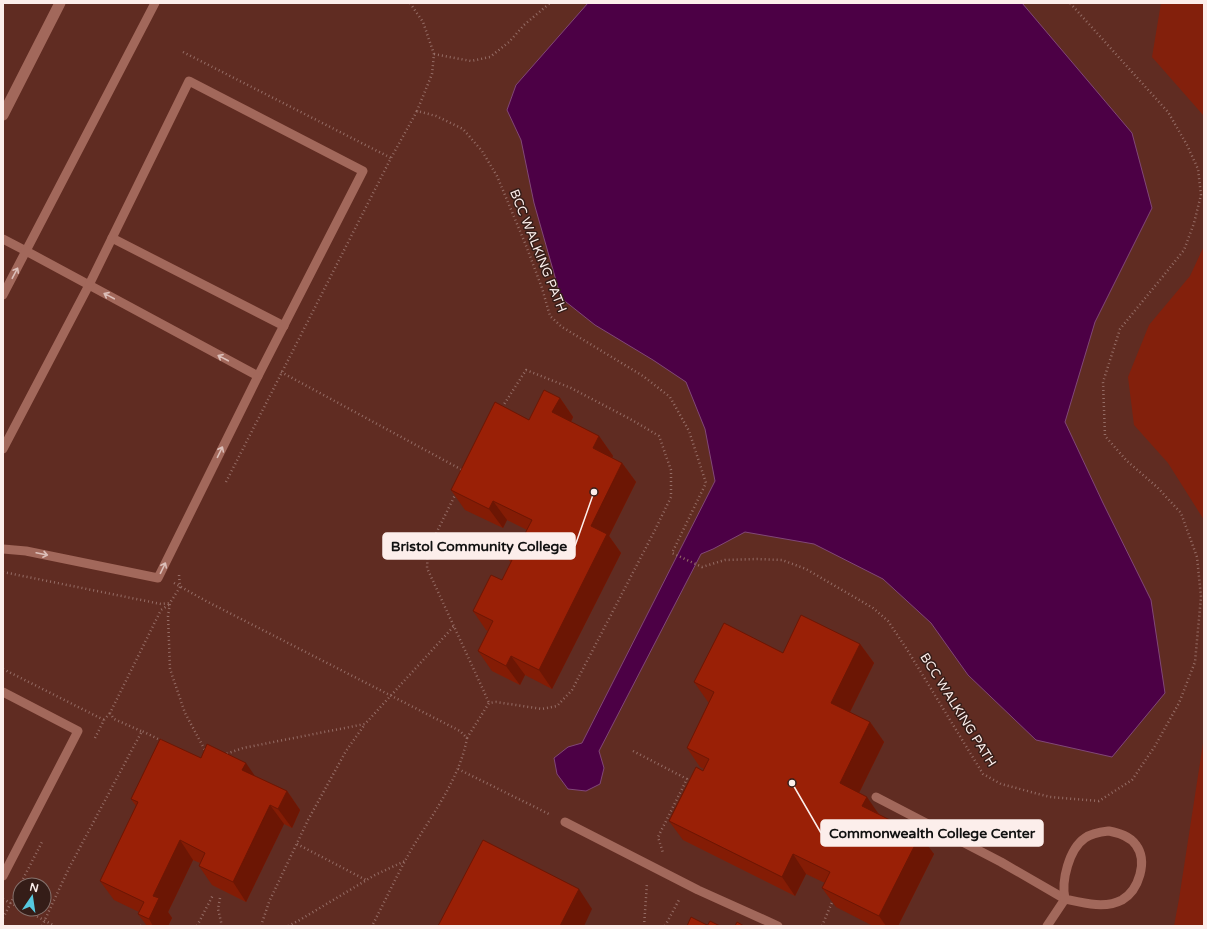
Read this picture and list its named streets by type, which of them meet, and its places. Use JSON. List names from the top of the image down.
{
  "streets": {
    "path": ["BCC WALKING PATH"]
  },
  "places": ["Bristol Community College", "Commonwealth College Center"],
  "north": "top"
}
